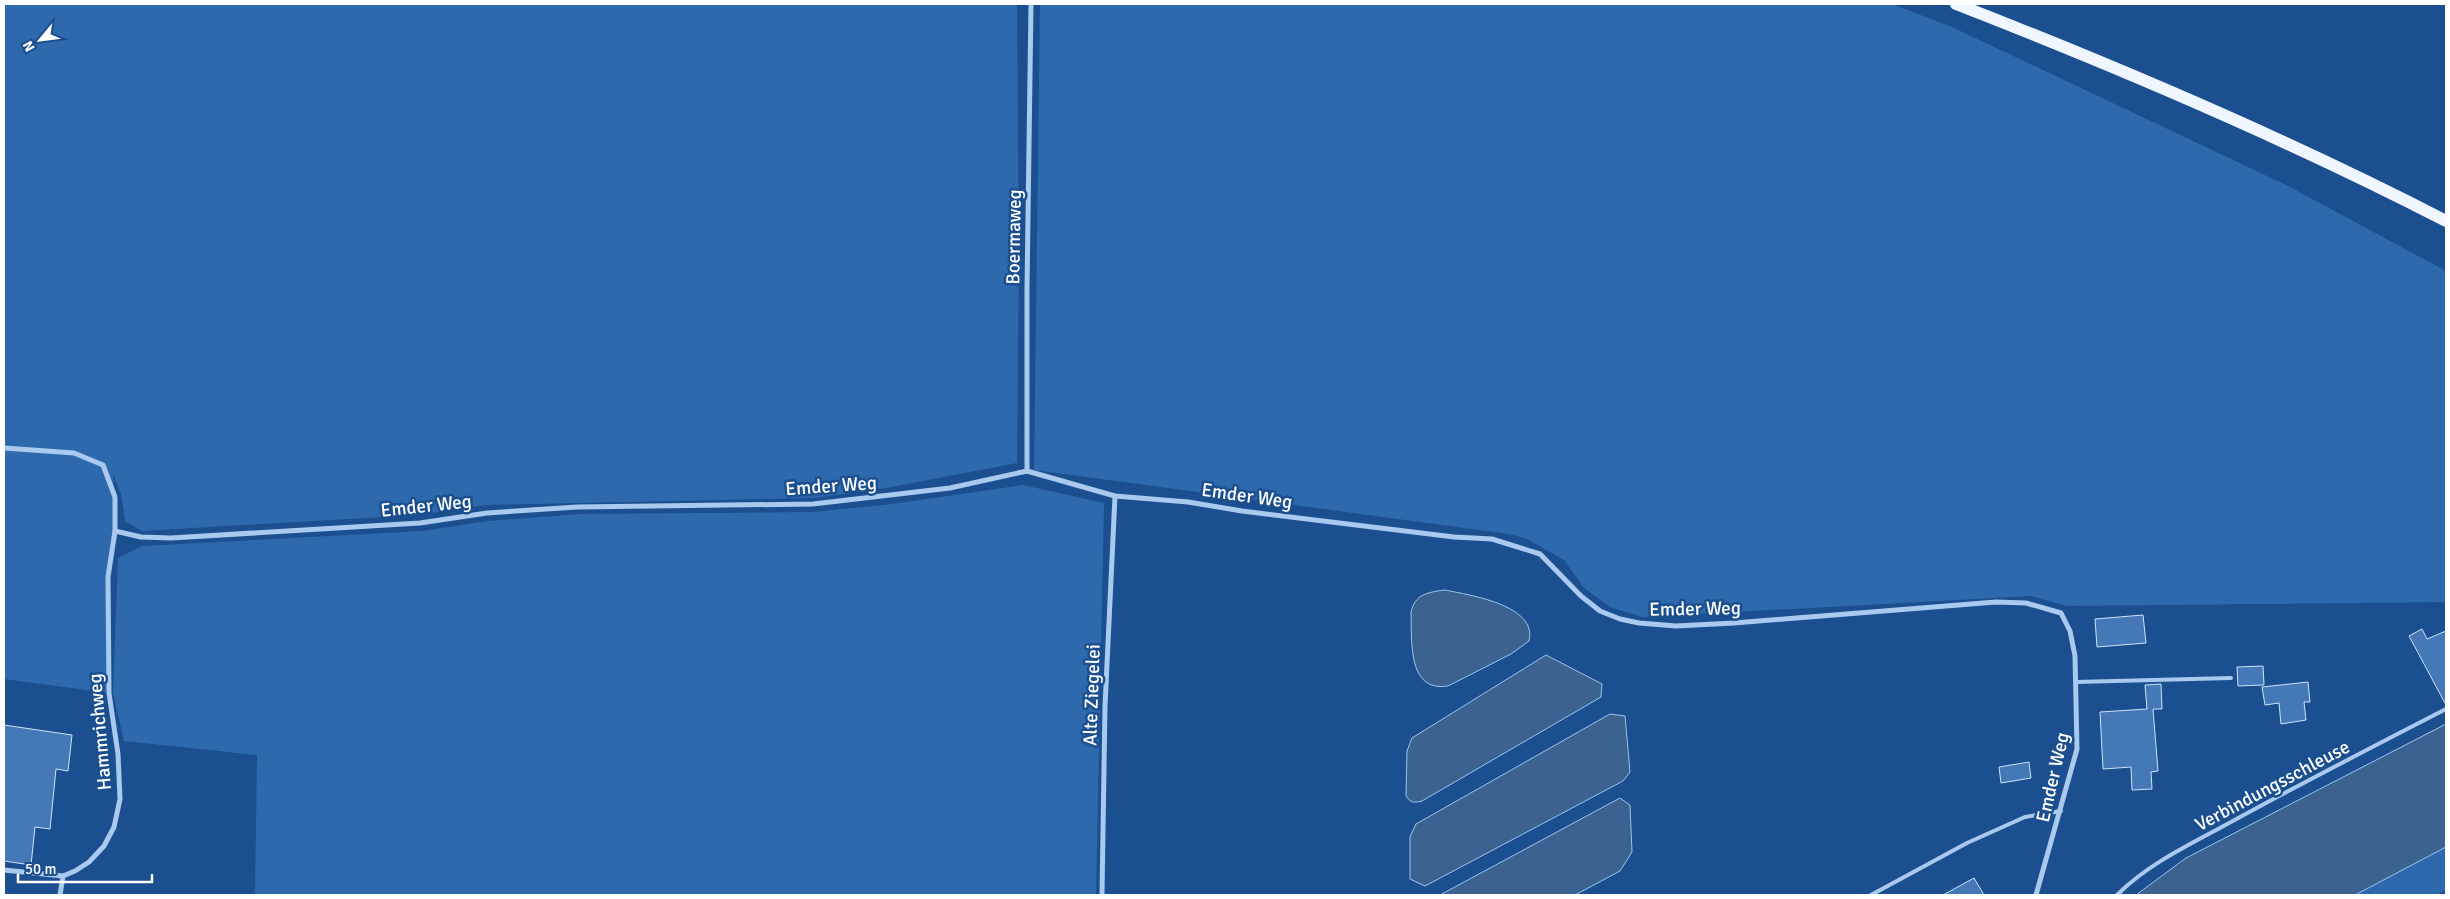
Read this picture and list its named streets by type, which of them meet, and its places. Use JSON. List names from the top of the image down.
{
  "streets": {
    "street": [
      "Boermaweg",
      "Emder Weg",
      "Alte Ziegelei",
      "Hammrichweg"
    ],
    "lane": ["Verbindungsschleuse"]
  },
  "crossings": [
    ["Boermaweg", "Emder Weg"],
    ["Emder Weg", "Alte Ziegelei"],
    ["Emder Weg", "Hammrichweg"]
  ],
  "scale_bar": "50 m",
  "north": "bottom left"
}
